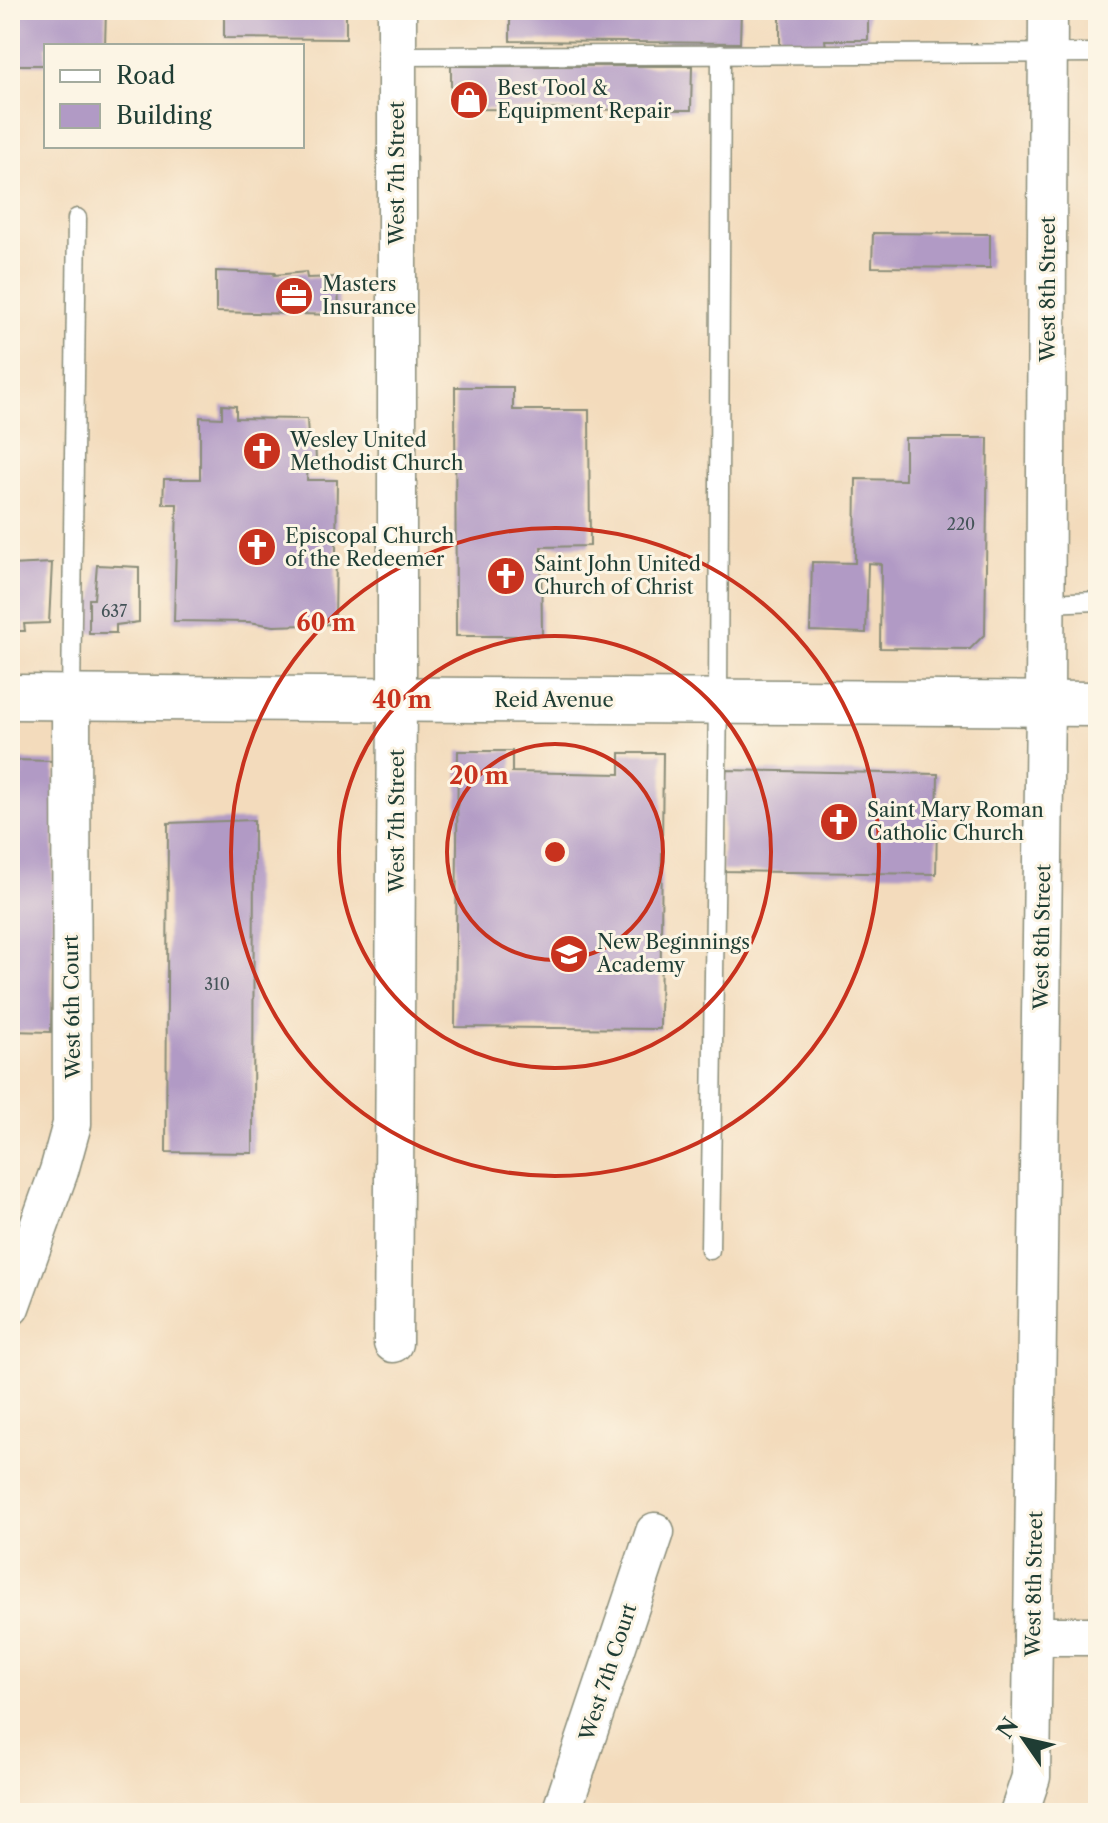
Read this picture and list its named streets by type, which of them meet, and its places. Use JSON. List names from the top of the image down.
{
  "streets": {
    "street": [
      "West 7th Street",
      "West 8th Street",
      "Reid Avenue",
      "West 6th Court",
      "West 7th Court"
    ]
  },
  "crossings": [
    ["West 7th Street", "Reid Avenue"],
    ["West 8th Street", "Reid Avenue"],
    ["Reid Avenue", "West 6th Court"]
  ],
  "places": {
    "shop": ["Best Tool & Equipment Repair"],
    "office": ["Masters Insurance"],
    "church": [
      "Wesley United Methodist Church",
      "Episcopal Church of the Redeemer",
      "Saint John United Church of Christ",
      "Saint Mary Roman Catholic Church"
    ],
    "school or university": ["New Beginnings Academy"]
  },
  "house_numbers": ["220", "637", "310"],
  "legend": ["Road", "Building"],
  "north": "top left",
  "rings": ["60 m", "40 m", "20 m"]
}
